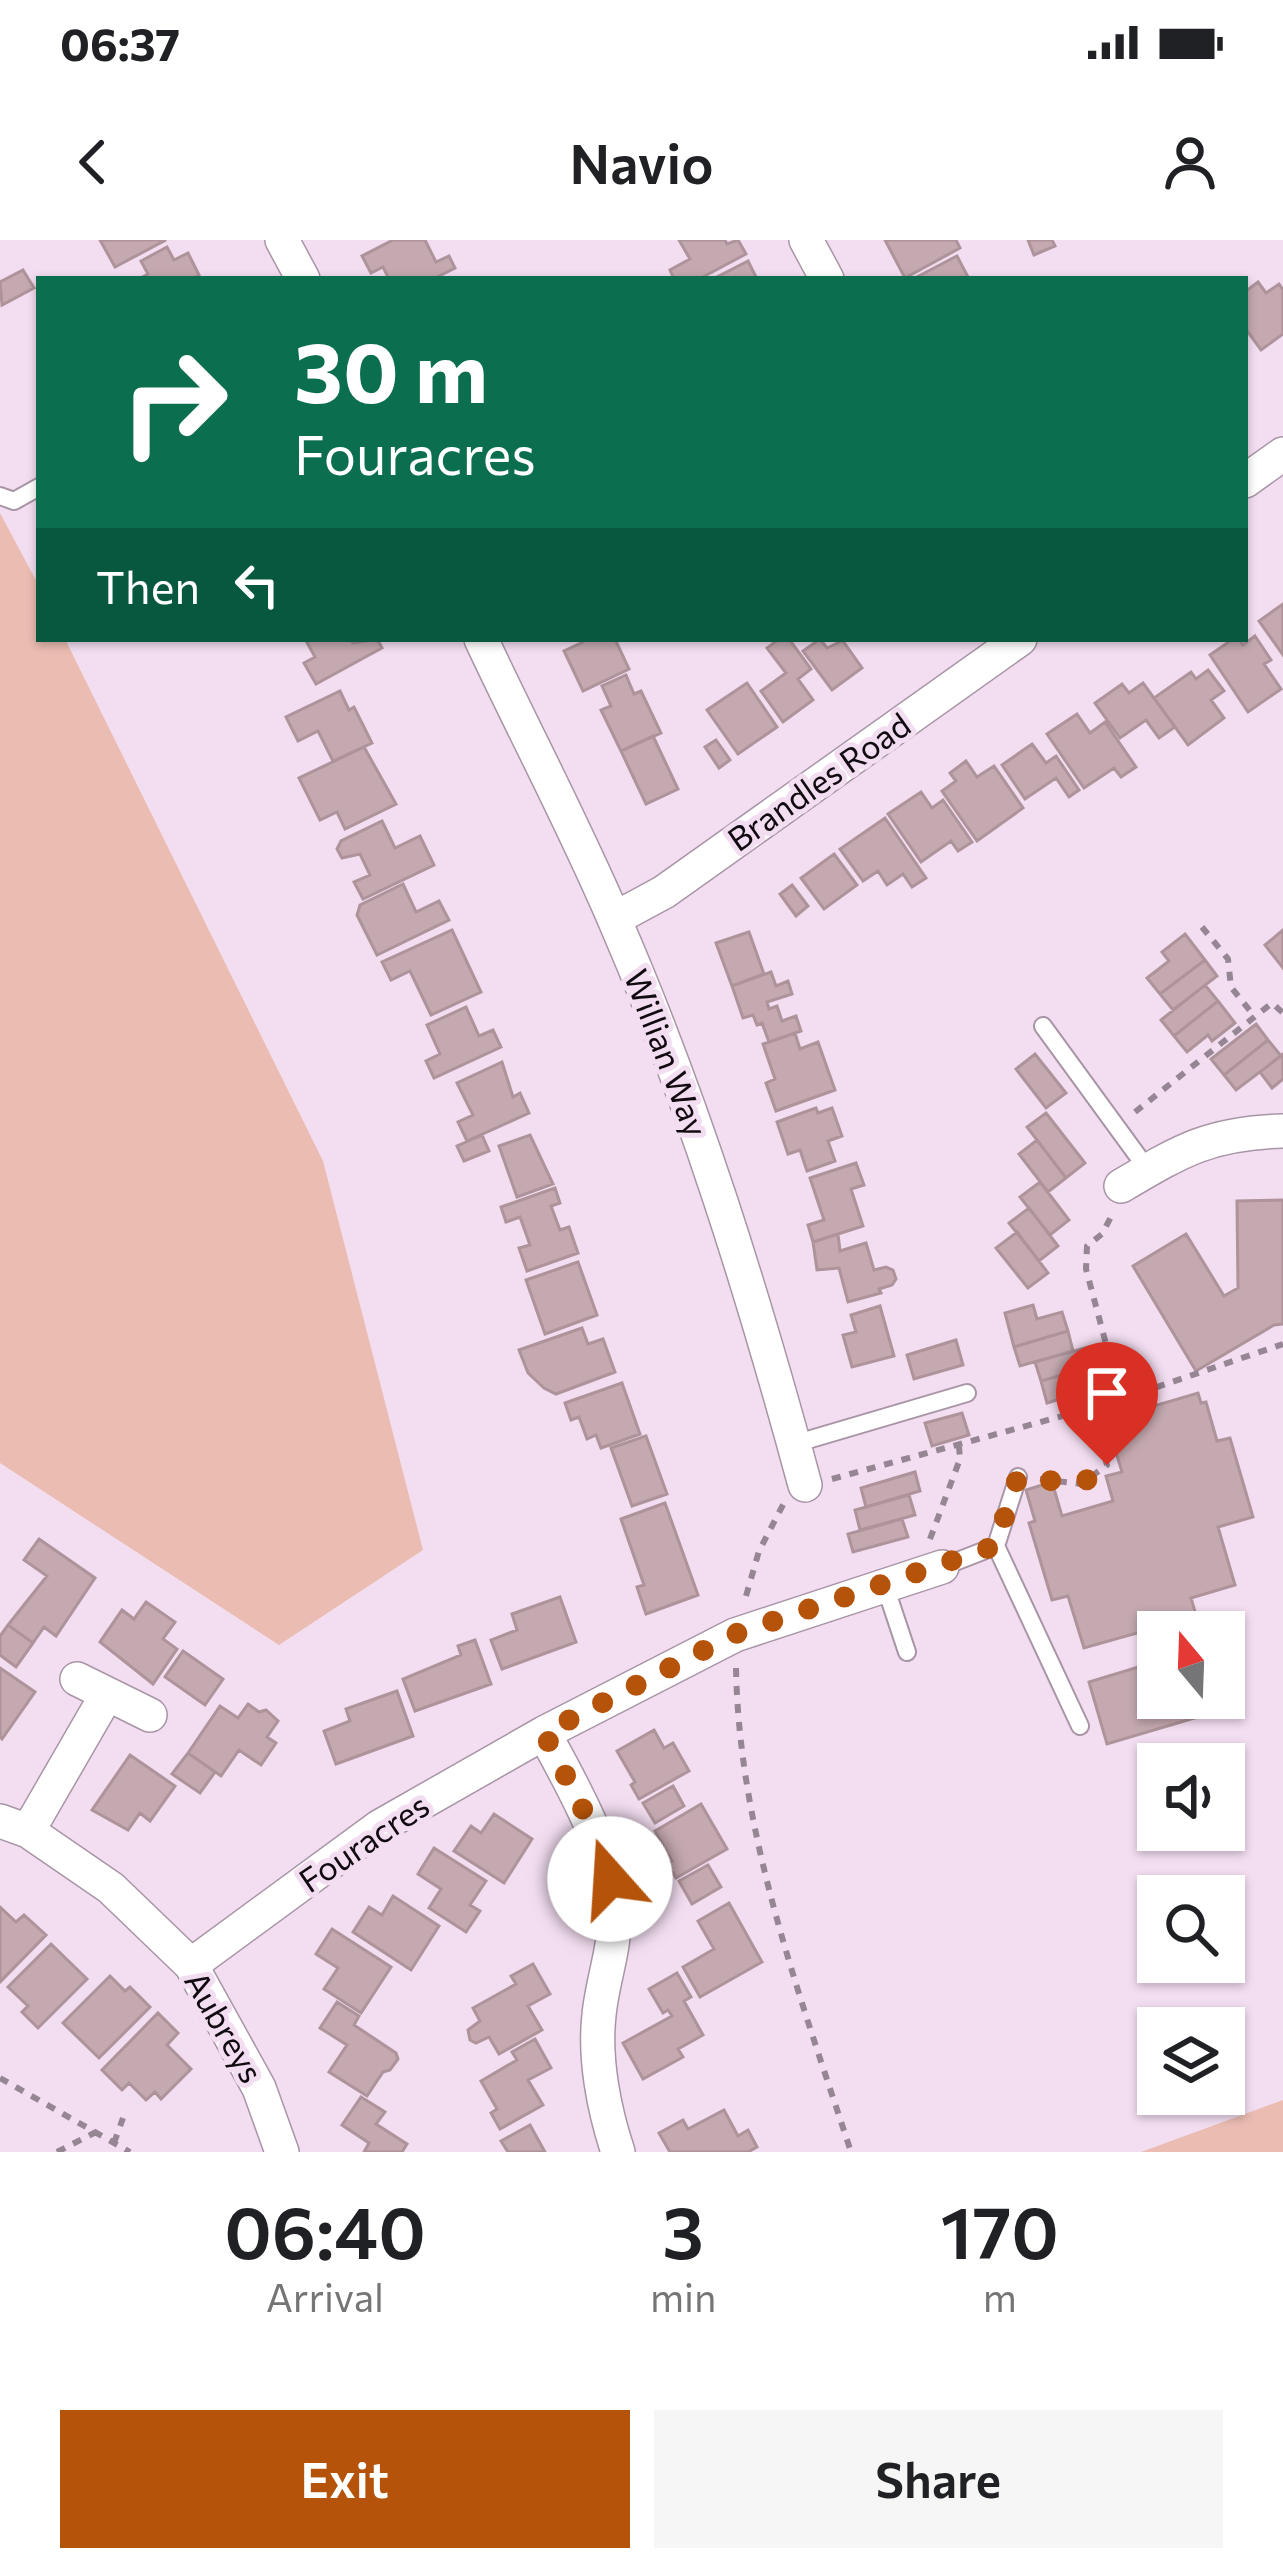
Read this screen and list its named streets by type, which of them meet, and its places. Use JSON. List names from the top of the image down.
{
  "streets": {
    "street": [
      "Brandles Road",
      "Willian Way",
      "Fouracres",
      "Aubreys"
    ]
  },
  "crossings": [
    ["Brandles Road", "Willian Way"],
    ["Fouracres", "Aubreys"]
  ],
  "north": "top",
  "page": {
    "status": "06:37",
    "header": "Navio",
    "turn": ["30 m", "Fouracres"],
    "then": "Then",
    "eta": [
      "06:40",
      "Arrival",
      "3",
      "min",
      "170",
      "m"
    ],
    "buttons": ["Exit", "Share"]
  }
}
